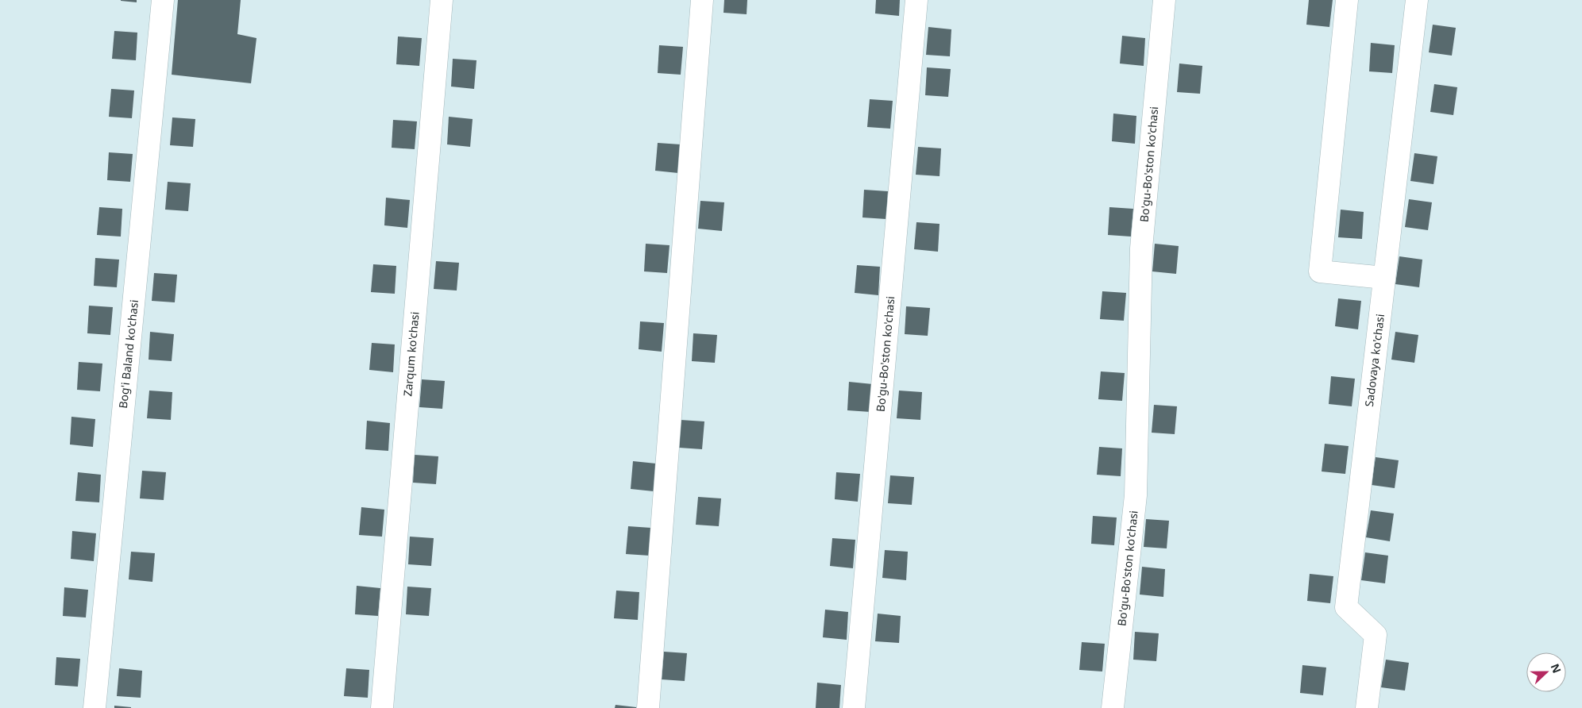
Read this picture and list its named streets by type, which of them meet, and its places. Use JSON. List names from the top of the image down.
{
  "streets": {
    "street": [
      "Bo'gu-Bo'ston ko'chasi",
      "Bog'i Baland ko'chasi",
      "Zarqum ko'chasi",
      "Sadovaya ko'chasi"
    ]
  },
  "north": "right"
}
